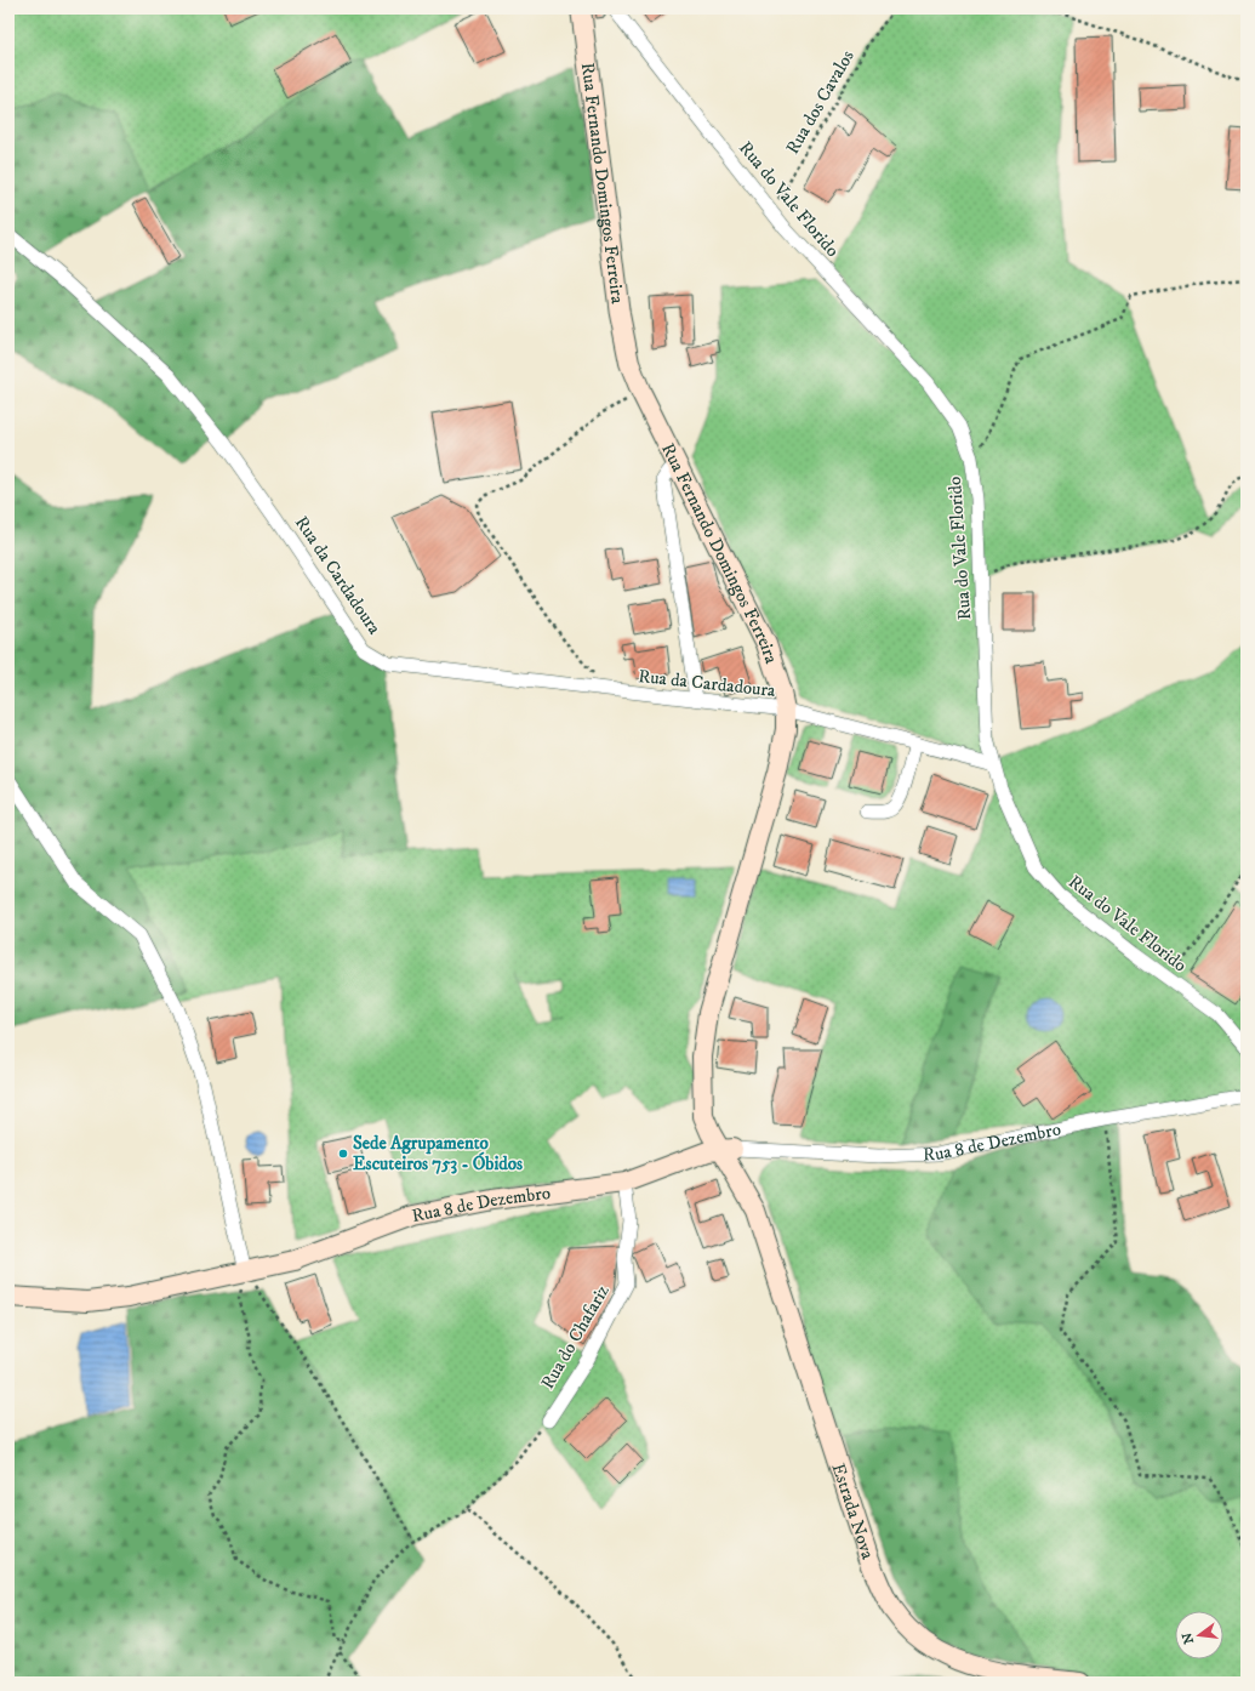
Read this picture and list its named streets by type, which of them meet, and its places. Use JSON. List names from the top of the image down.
{
  "streets": {
    "street": [
      "Rua Fernando Domingos Ferreira",
      "Rua do Vale Florido",
      "Rua da Cardadoura",
      "Rua 8 de Dezembro",
      "Rua do Chafariz",
      "Estrada Nova"
    ],
    "path": ["Rua dos Cavalos"]
  },
  "crossings": [
    ["Rua dos Cavalos", "Rua do Vale Florido"],
    ["Rua Fernando Domingos Ferreira", "Rua da Cardadoura"],
    ["Rua Fernando Domingos Ferreira", "Rua 8 de Dezembro"],
    ["Rua Fernando Domingos Ferreira", "Estrada Nova"],
    ["Rua do Vale Florido", "Rua da Cardadoura"],
    ["Rua 8 de Dezembro", "Rua do Chafariz"],
    ["Rua 8 de Dezembro", "Estrada Nova"]
  ],
  "places": ["Sede Agrupamento Escuteiros 753 - Óbidos"],
  "north": "left"
}
